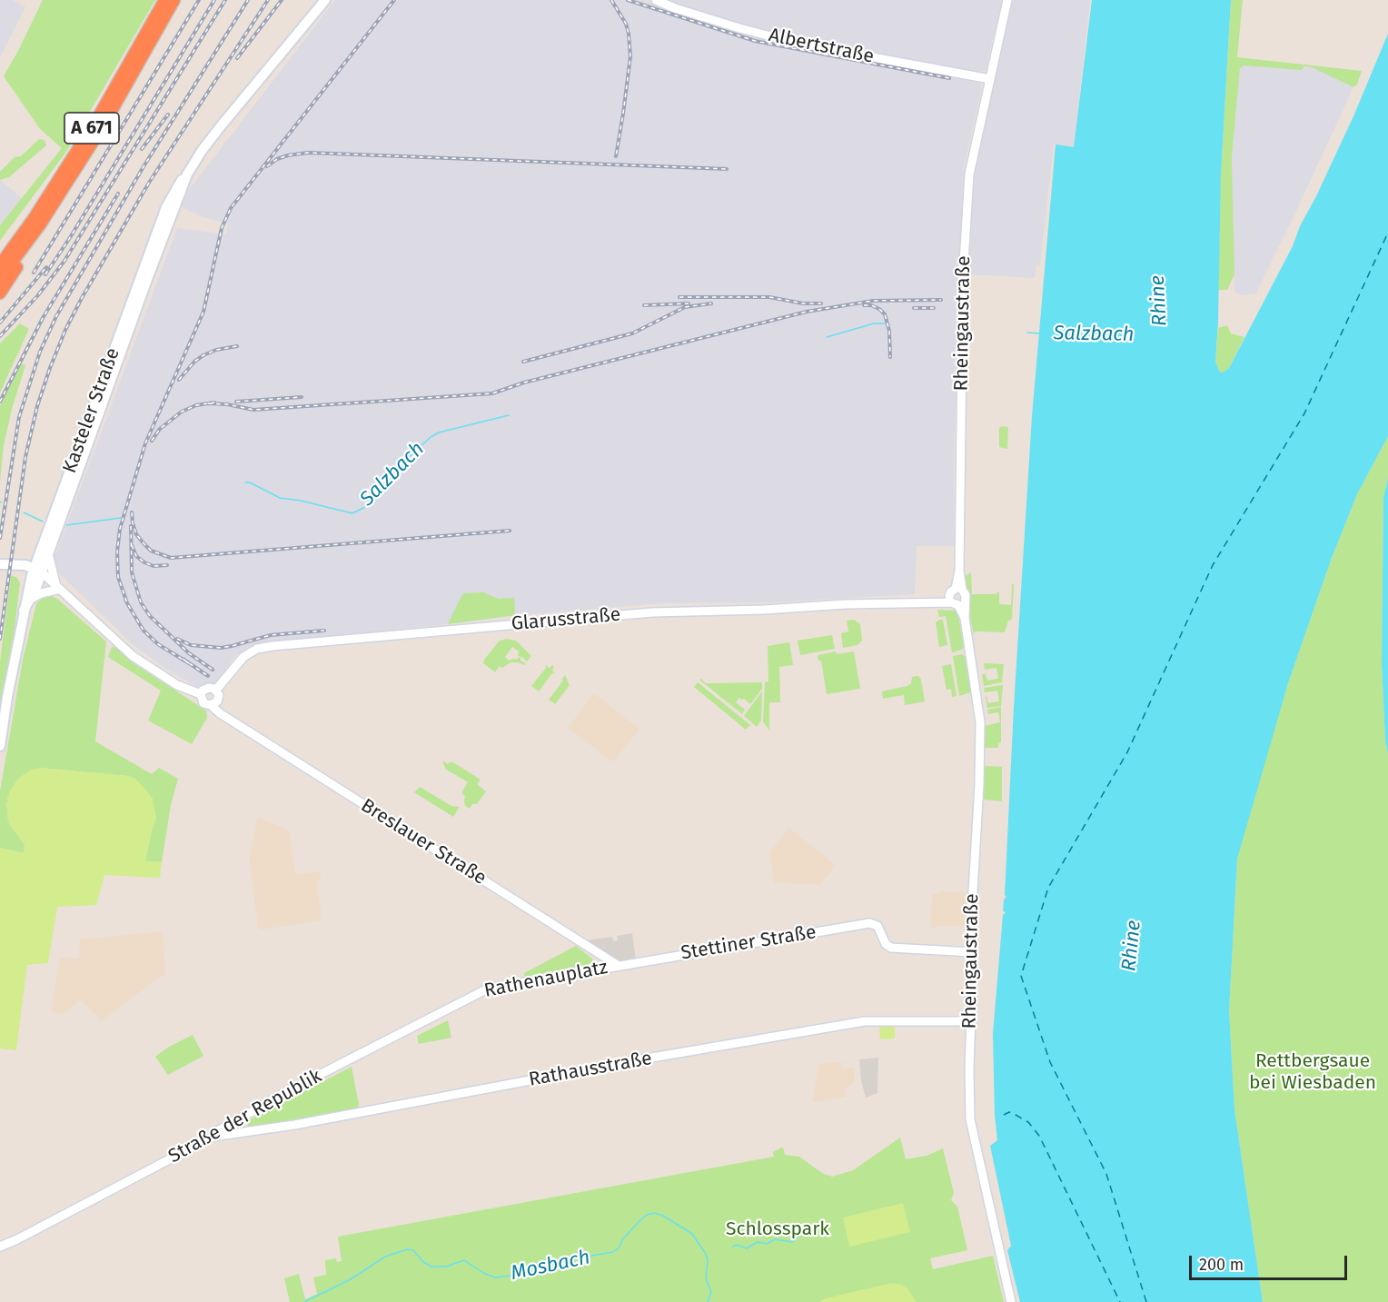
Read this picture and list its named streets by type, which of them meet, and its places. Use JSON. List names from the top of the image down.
{
  "streets": {
    "highway": ["A 671"],
    "main road": ["Kasteler Straße"],
    "street": [
      "Albertstraße",
      "Rheingaustraße",
      "Glarusstraße",
      "Breslauer Straße",
      "Stettiner Straße",
      "Rathenauplatz",
      "Rathausstraße",
      "Straße der Republik"
    ]
  },
  "crossings": [
    ["Albertstraße", "Rheingaustraße"],
    ["Rheingaustraße", "Glarusstraße"],
    ["Rheingaustraße", "Stettiner Straße"],
    ["Rheingaustraße", "Rathausstraße"],
    ["Glarusstraße", "Breslauer Straße"],
    ["Breslauer Straße", "Stettiner Straße"],
    ["Breslauer Straße", "Rathenauplatz"],
    ["Stettiner Straße", "Rathenauplatz"],
    ["Rathenauplatz", "Straße der Republik"],
    ["Rathausstraße", "Straße der Republik"]
  ],
  "water": ["Rhine", "Salzbach", "Mosbach"],
  "parks": ["Rettbergsaue bei Wiesbaden", "Schlosspark"],
  "scale_bar": "200 m"
}
